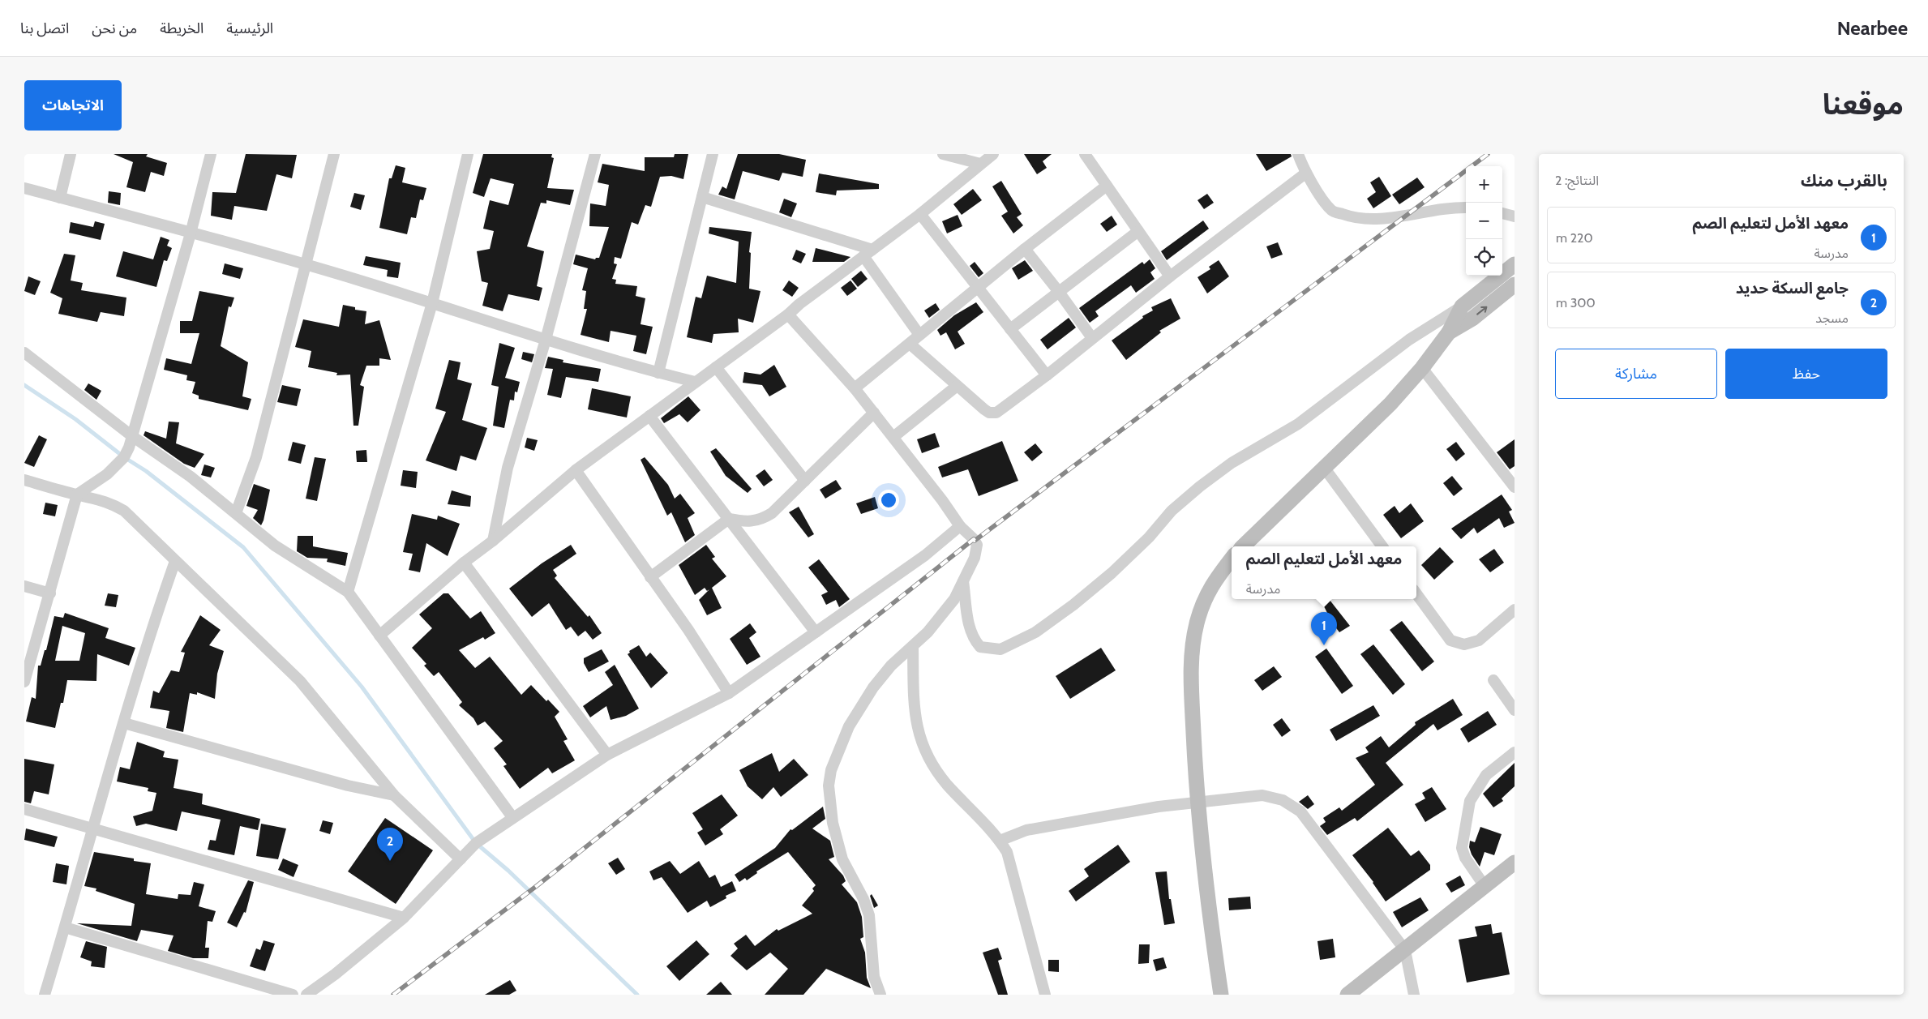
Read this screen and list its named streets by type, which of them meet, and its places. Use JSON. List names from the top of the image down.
{
  "page": {
    "header": "Nearbee",
    "nav": [
      "الرئيسية",
      "الخريطة",
      "من نحن",
      "اتصل بنا"
    ],
    "title": "موقعنا",
    "buttons": [
      "الاتجاهات",
      ["حفظ", "مشاركة"]
    ],
    "heading": ["بالقرب منك", "النتائج: 2"],
    "map_buttons": ["+", "−"],
    "list": [
      {
        "mark": "1",
        "name": "معهد الأمل لتعليم الصم",
        "note": "مدرسة",
        "value": "220 m"
      },
      {
        "mark": "2",
        "name": "جامع السكة حديد",
        "note": "مسجد",
        "value": "300 m"
      }
    ],
    "popup": ["معهد الأمل لتعليم الصم", "مدرسة"],
    "pins": ["1", "2"]
  }
}
